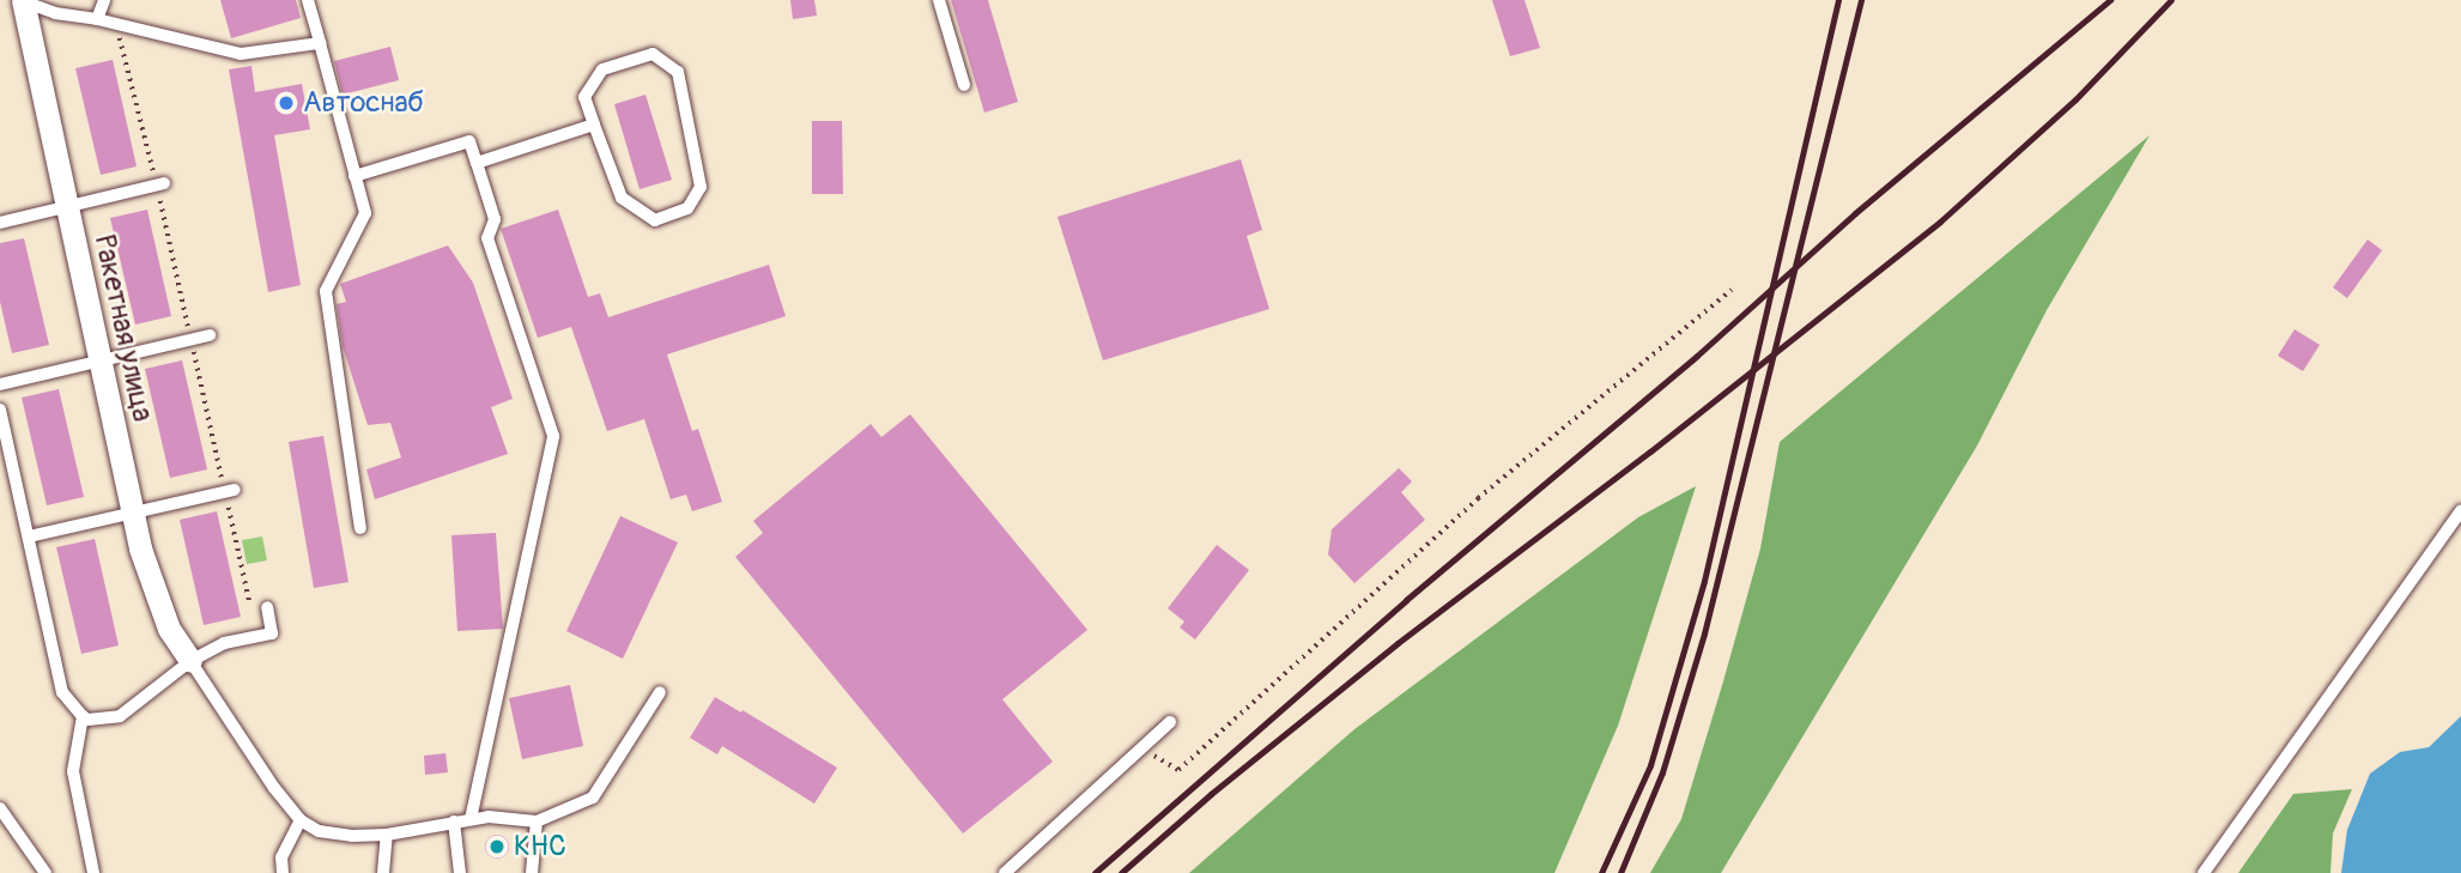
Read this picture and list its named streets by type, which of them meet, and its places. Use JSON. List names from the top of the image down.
{
  "streets": {
    "street": ["Ракетная улица"]
  },
  "places": ["Автоснаб", "КНС"]
}
